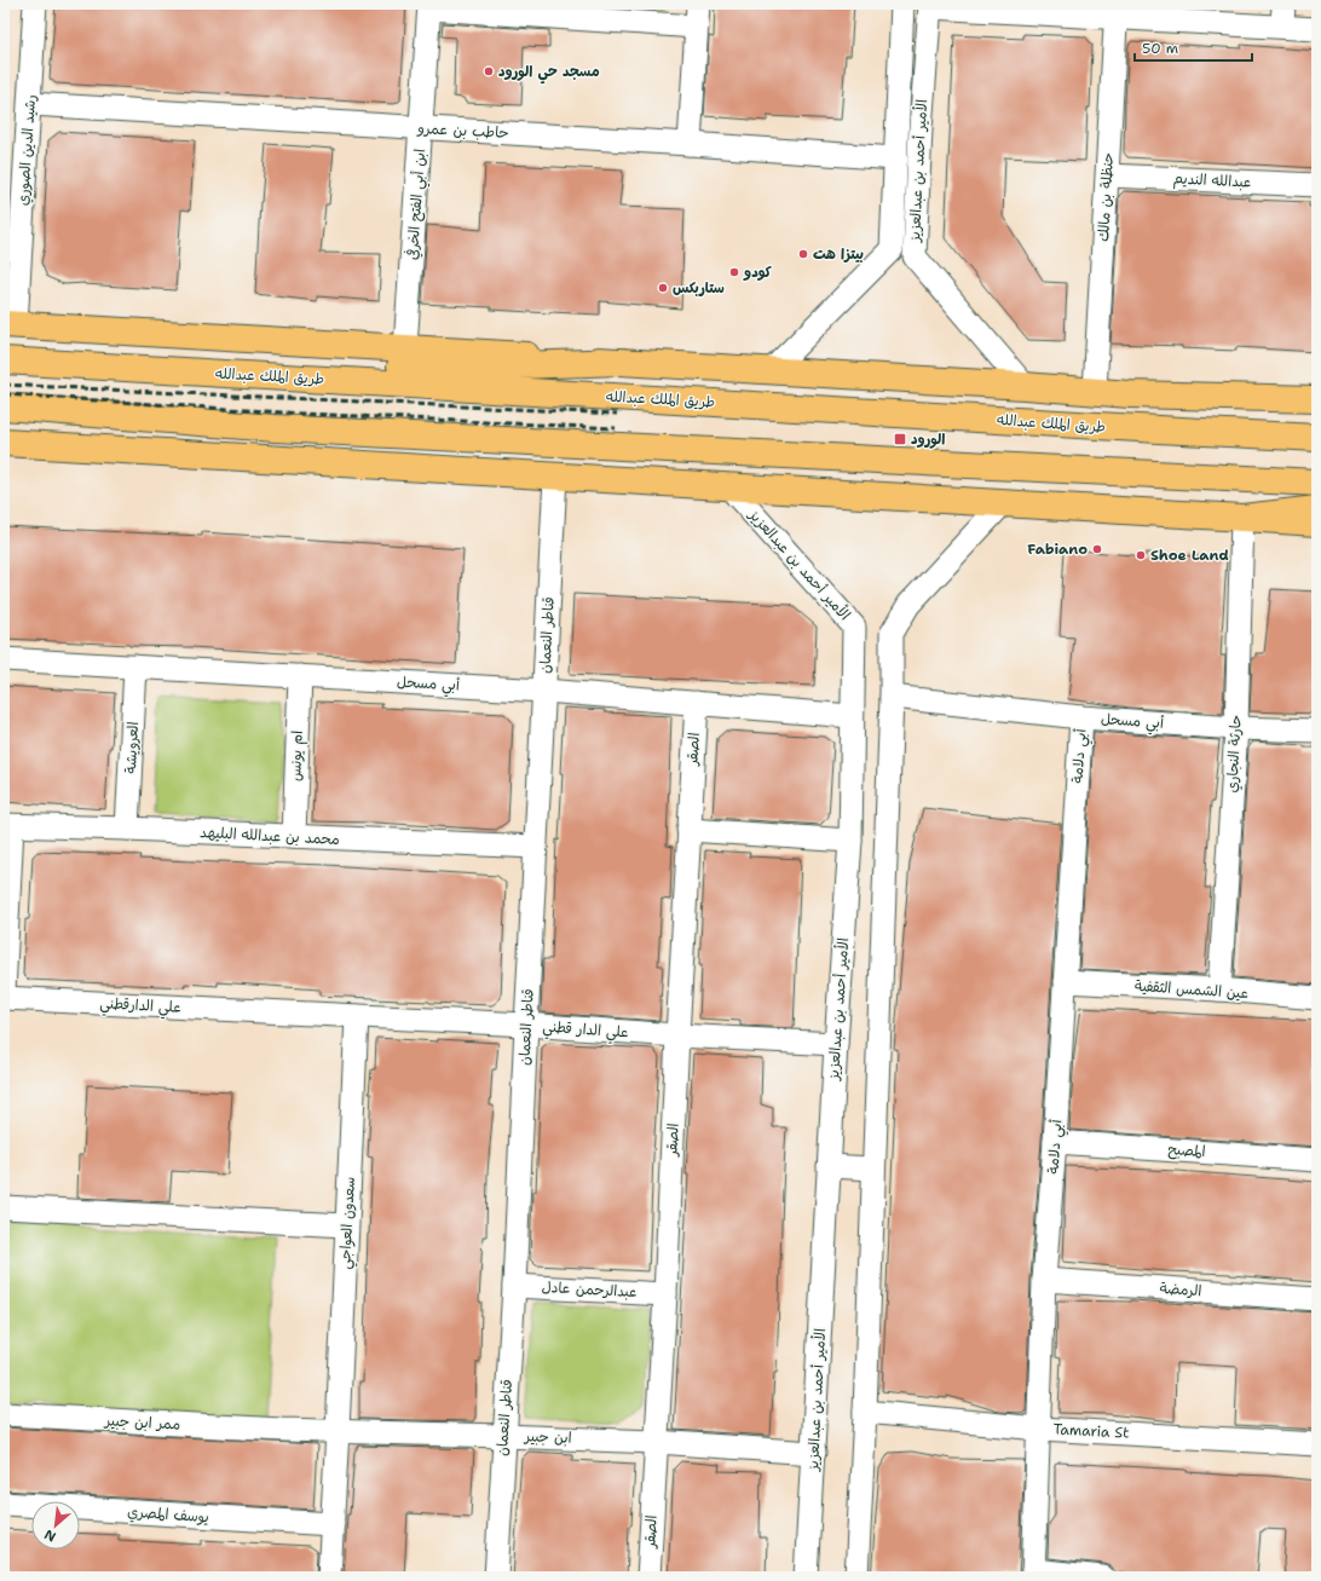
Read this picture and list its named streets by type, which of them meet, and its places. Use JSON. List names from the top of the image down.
{
  "streets": {
    "main road": ["طريق الملك عبدالله"],
    "street": [
      "حاطب بن عمرو",
      "رشيد الدين الصوري",
      "الأمير أحمد بن عبدالعزيز",
      "عبدالله النديم",
      "حنظلة بن مالك",
      "ابن أبي الفتح الخرفي",
      "قناطر النعمان",
      "أبي مسحل",
      "العرويشة",
      "الصقر",
      "حارثة النجاري",
      "ام يونس",
      "أبي دلامة",
      "محمد بن عبدالله البليهد",
      "عين الشمس الثقفية",
      "علي الدارقطني",
      "علي الدار قطني",
      "المصبح",
      "سعدون العواجي",
      "عبدالرحمن عادل",
      "الرمضة",
      "ممر ابن جبير",
      "Tamaria St",
      "ابن جبير",
      "يوسف المصري"
    ]
  },
  "crossings": [
    ["حاطب بن عمرو", "رشيد الدين الصوري"],
    ["حاطب بن عمرو", "الأمير أحمد بن عبدالعزيز"],
    ["حاطب بن عمرو", "ابن أبي الفتح الخرفي"],
    ["الأمير أحمد بن عبدالعزيز", "أبي مسحل"],
    ["الأمير أحمد بن عبدالعزيز", "علي الدار قطني"],
    ["الأمير أحمد بن عبدالعزيز", "ابن جبير"],
    ["عبدالله النديم", "حنظلة بن مالك"],
    ["قناطر النعمان", "أبي مسحل"],
    ["قناطر النعمان", "محمد بن عبدالله البليهد"],
    ["قناطر النعمان", "علي الدار قطني"],
    ["قناطر النعمان", "عبدالرحمن عادل"],
    ["قناطر النعمان", "ابن جبير"],
    ["أبي مسحل", "العرويشة"],
    ["أبي مسحل", "الصقر"],
    ["أبي مسحل", "حارثة النجاري"],
    ["أبي مسحل", "ام يونس"],
    ["أبي مسحل", "أبي دلامة"],
    ["العرويشة", "محمد بن عبدالله البليهد"],
    ["الصقر", "علي الدار قطني"],
    ["الصقر", "عبدالرحمن عادل"],
    ["الصقر", "ابن جبير"],
    ["حارثة النجاري", "عين الشمس الثقفية"],
    ["ام يونس", "محمد بن عبدالله البليهد"],
    ["أبي دلامة", "عين الشمس الثقفية"],
    ["أبي دلامة", "المصبح"],
    ["أبي دلامة", "الرمضة"],
    ["أبي دلامة", "Tamaria St"],
    ["علي الدارقطني", "علي الدار قطني"],
    ["علي الدار قطني", "سعدون العواجي"],
    ["سعدون العواجي", "ابن جبير"],
    ["سعدون العواجي", "يوسف المصري"],
    ["ممر ابن جبير", "ابن جبير"]
  ],
  "places": {
    "other": [
      "مسجد حي الورود",
      "بيتزا هت",
      "كودو",
      "ستاربكس",
      "Fabiano",
      "Shoe Land"
    ],
    "transit": ["الورود"]
  },
  "scale_bar": "50 m",
  "north": "bottom left"
}
